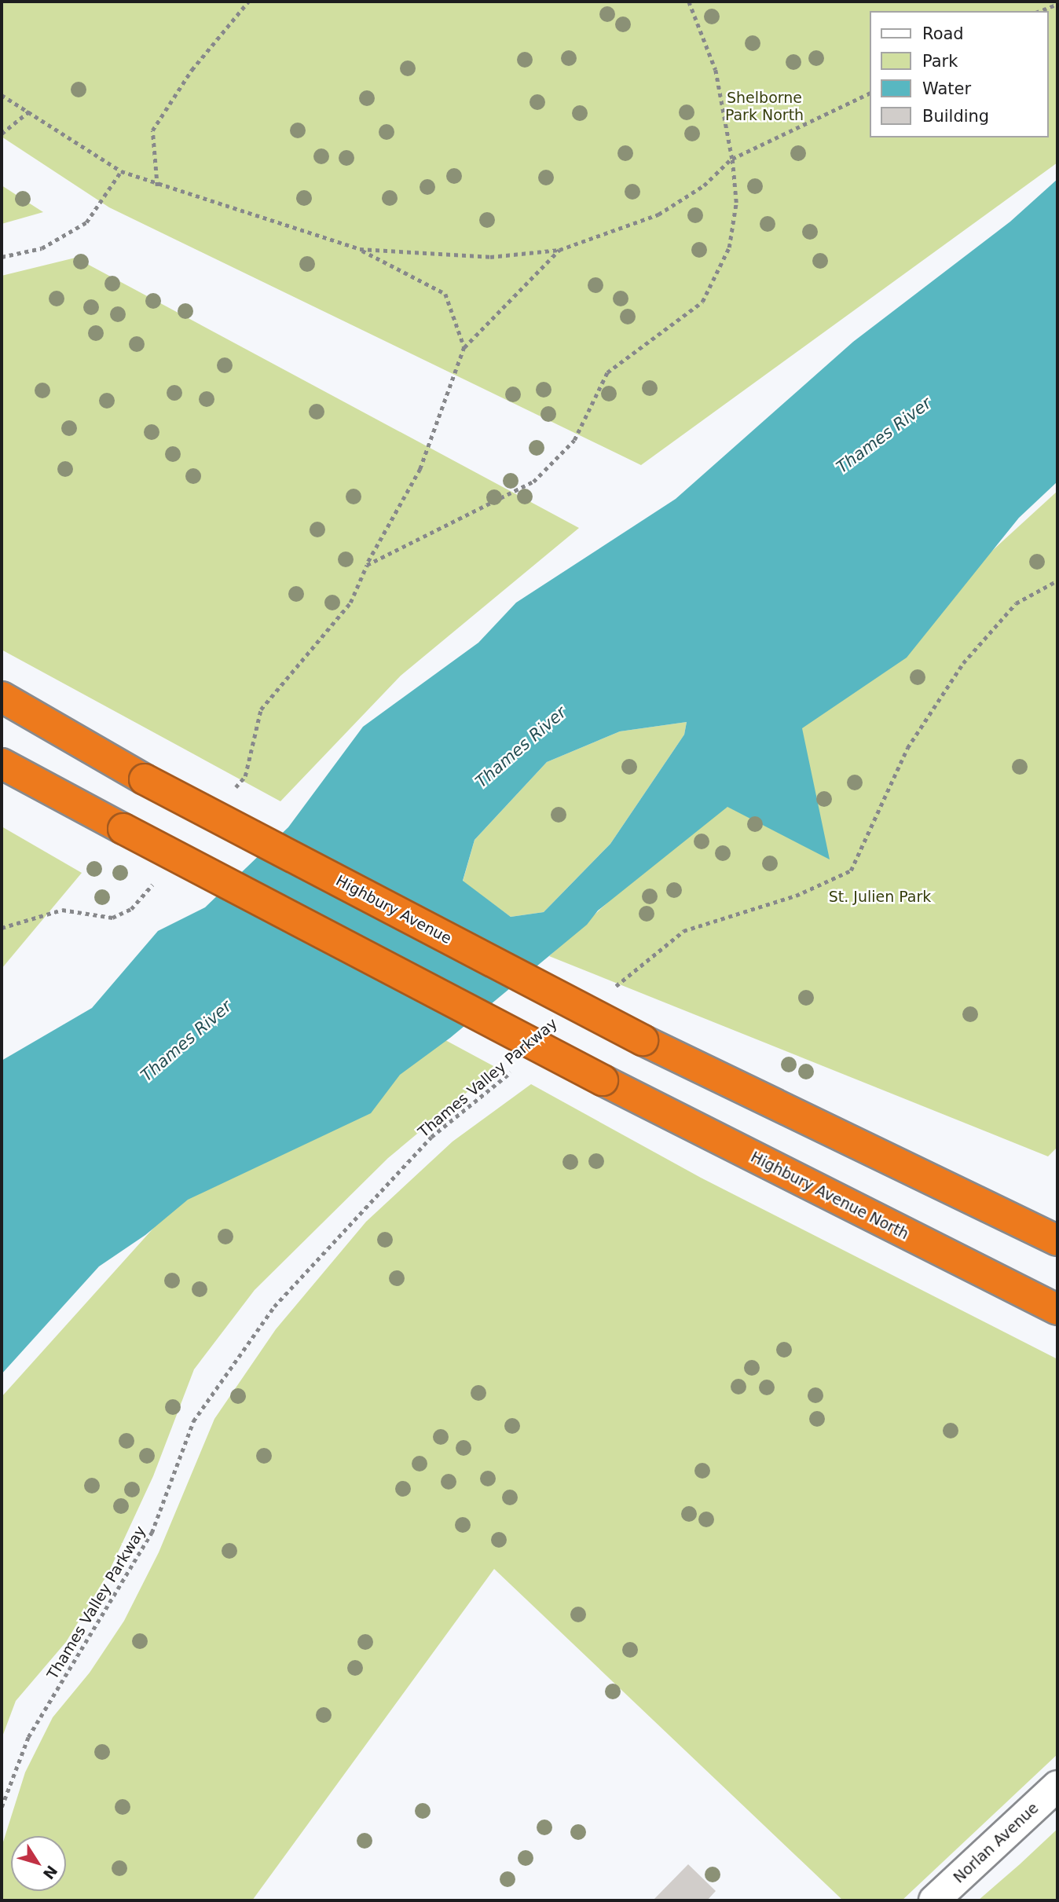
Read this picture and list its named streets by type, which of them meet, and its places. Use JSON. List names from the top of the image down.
{
  "streets": {
    "highway": ["Highbury Avenue", "Highbury Avenue North"],
    "street": ["Norlan Avenue"],
    "path": ["Thames Valley Parkway"]
  },
  "water": ["Thames River"],
  "parks": ["Shelborne Park North", "St. Julien Park"],
  "legend": [
    "Road",
    "Park",
    "Water",
    "Building"
  ],
  "north": "bottom right"
}
